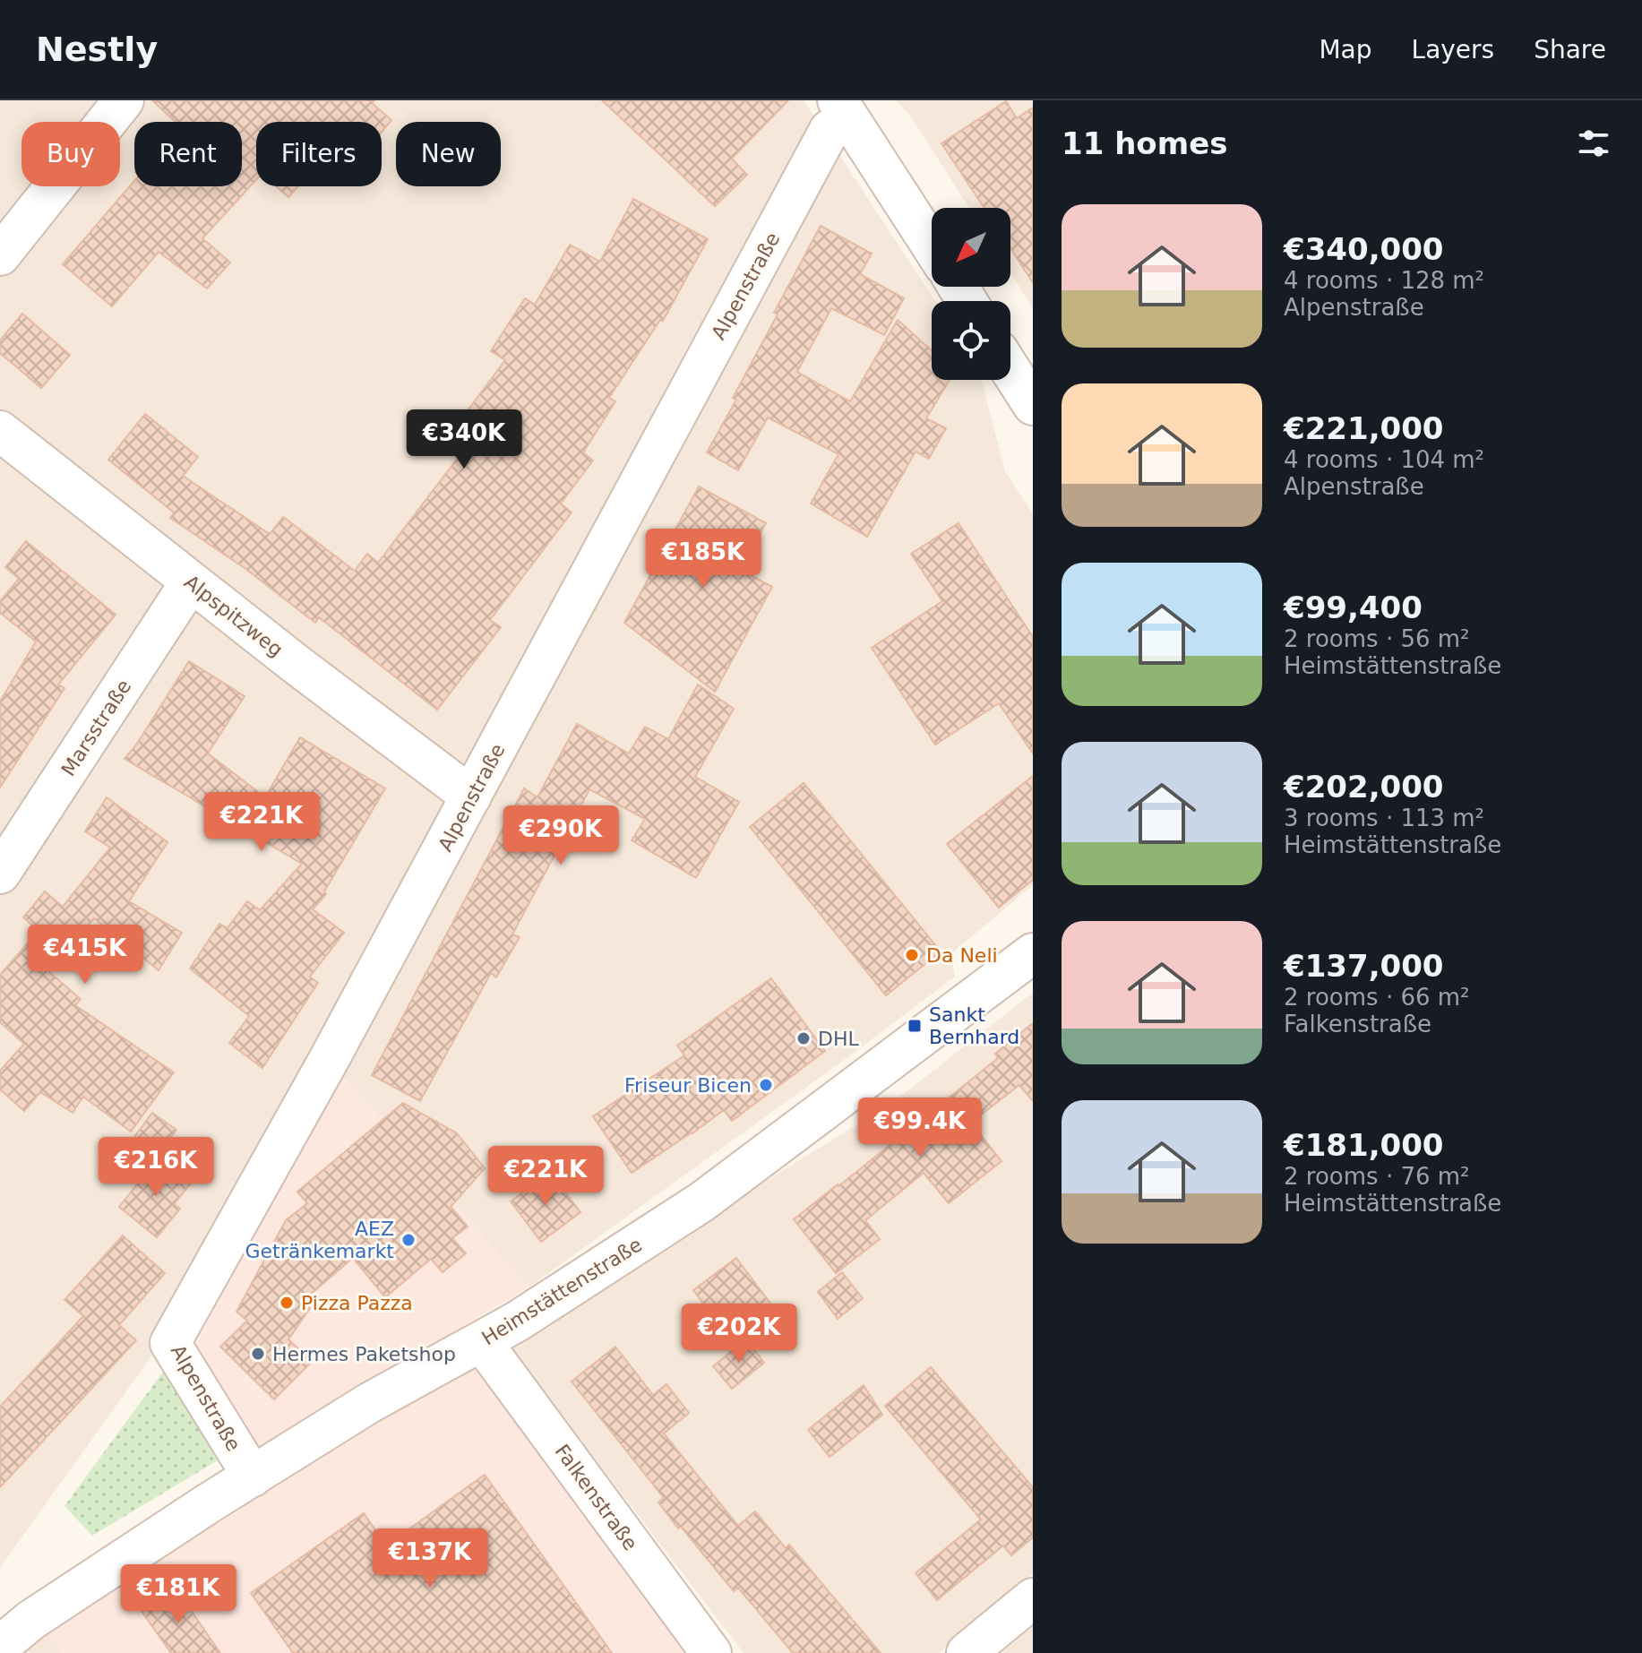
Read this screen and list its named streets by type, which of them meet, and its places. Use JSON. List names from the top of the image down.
{
  "streets": {
    "street": [
      "Alpenstraße",
      "Alpspitzweg",
      "Marsstraße",
      "Heimstättenstraße",
      "Falkenstraße"
    ]
  },
  "crossings": [
    ["Alpenstraße", "Alpspitzweg"],
    ["Alpenstraße", "Heimstättenstraße"],
    ["Alpspitzweg", "Marsstraße"],
    ["Heimstättenstraße", "Falkenstraße"]
  ],
  "places": {
    "other": [
      "Da Neli",
      "DHL",
      "Friseur Bicen",
      "AEZ Getränkemarkt",
      "Pizza Pazza",
      "Hermes Paketshop"
    ],
    "transit": ["Sankt Bernhard"]
  },
  "north": "bottom left",
  "page": {
    "header": "Nestly",
    "nav": ["Map", "Layers", "Share"],
    "heading": "11 homes",
    "chip": [
      "Buy",
      "Rent",
      "Filters",
      "New"
    ],
    "list": [
      {
        "name": "€340,000",
        "note": "4 rooms · 128 m² · Alpenstraße"
      },
      {
        "name": "€221,000",
        "note": "4 rooms · 104 m² · Alpenstraße"
      },
      {
        "name": "€99,400",
        "note": "2 rooms · 56 m² · Heimstättenstraße"
      },
      {
        "name": "€202,000",
        "note": "3 rooms · 113 m² · Heimstättenstraße"
      },
      {
        "name": "€137,000",
        "note": "2 rooms · 66 m² · Falkenstraße"
      },
      {
        "name": "€181,000",
        "note": "2 rooms · 76 m² · Heimstättenstraße"
      }
    ],
    "price": [
      "€340K",
      "€185K",
      "€221K",
      "€290K",
      "€415K",
      "€99.4K",
      "€216K",
      "€221K",
      "€202K",
      "€137K",
      "€181K"
    ]
  }
}
